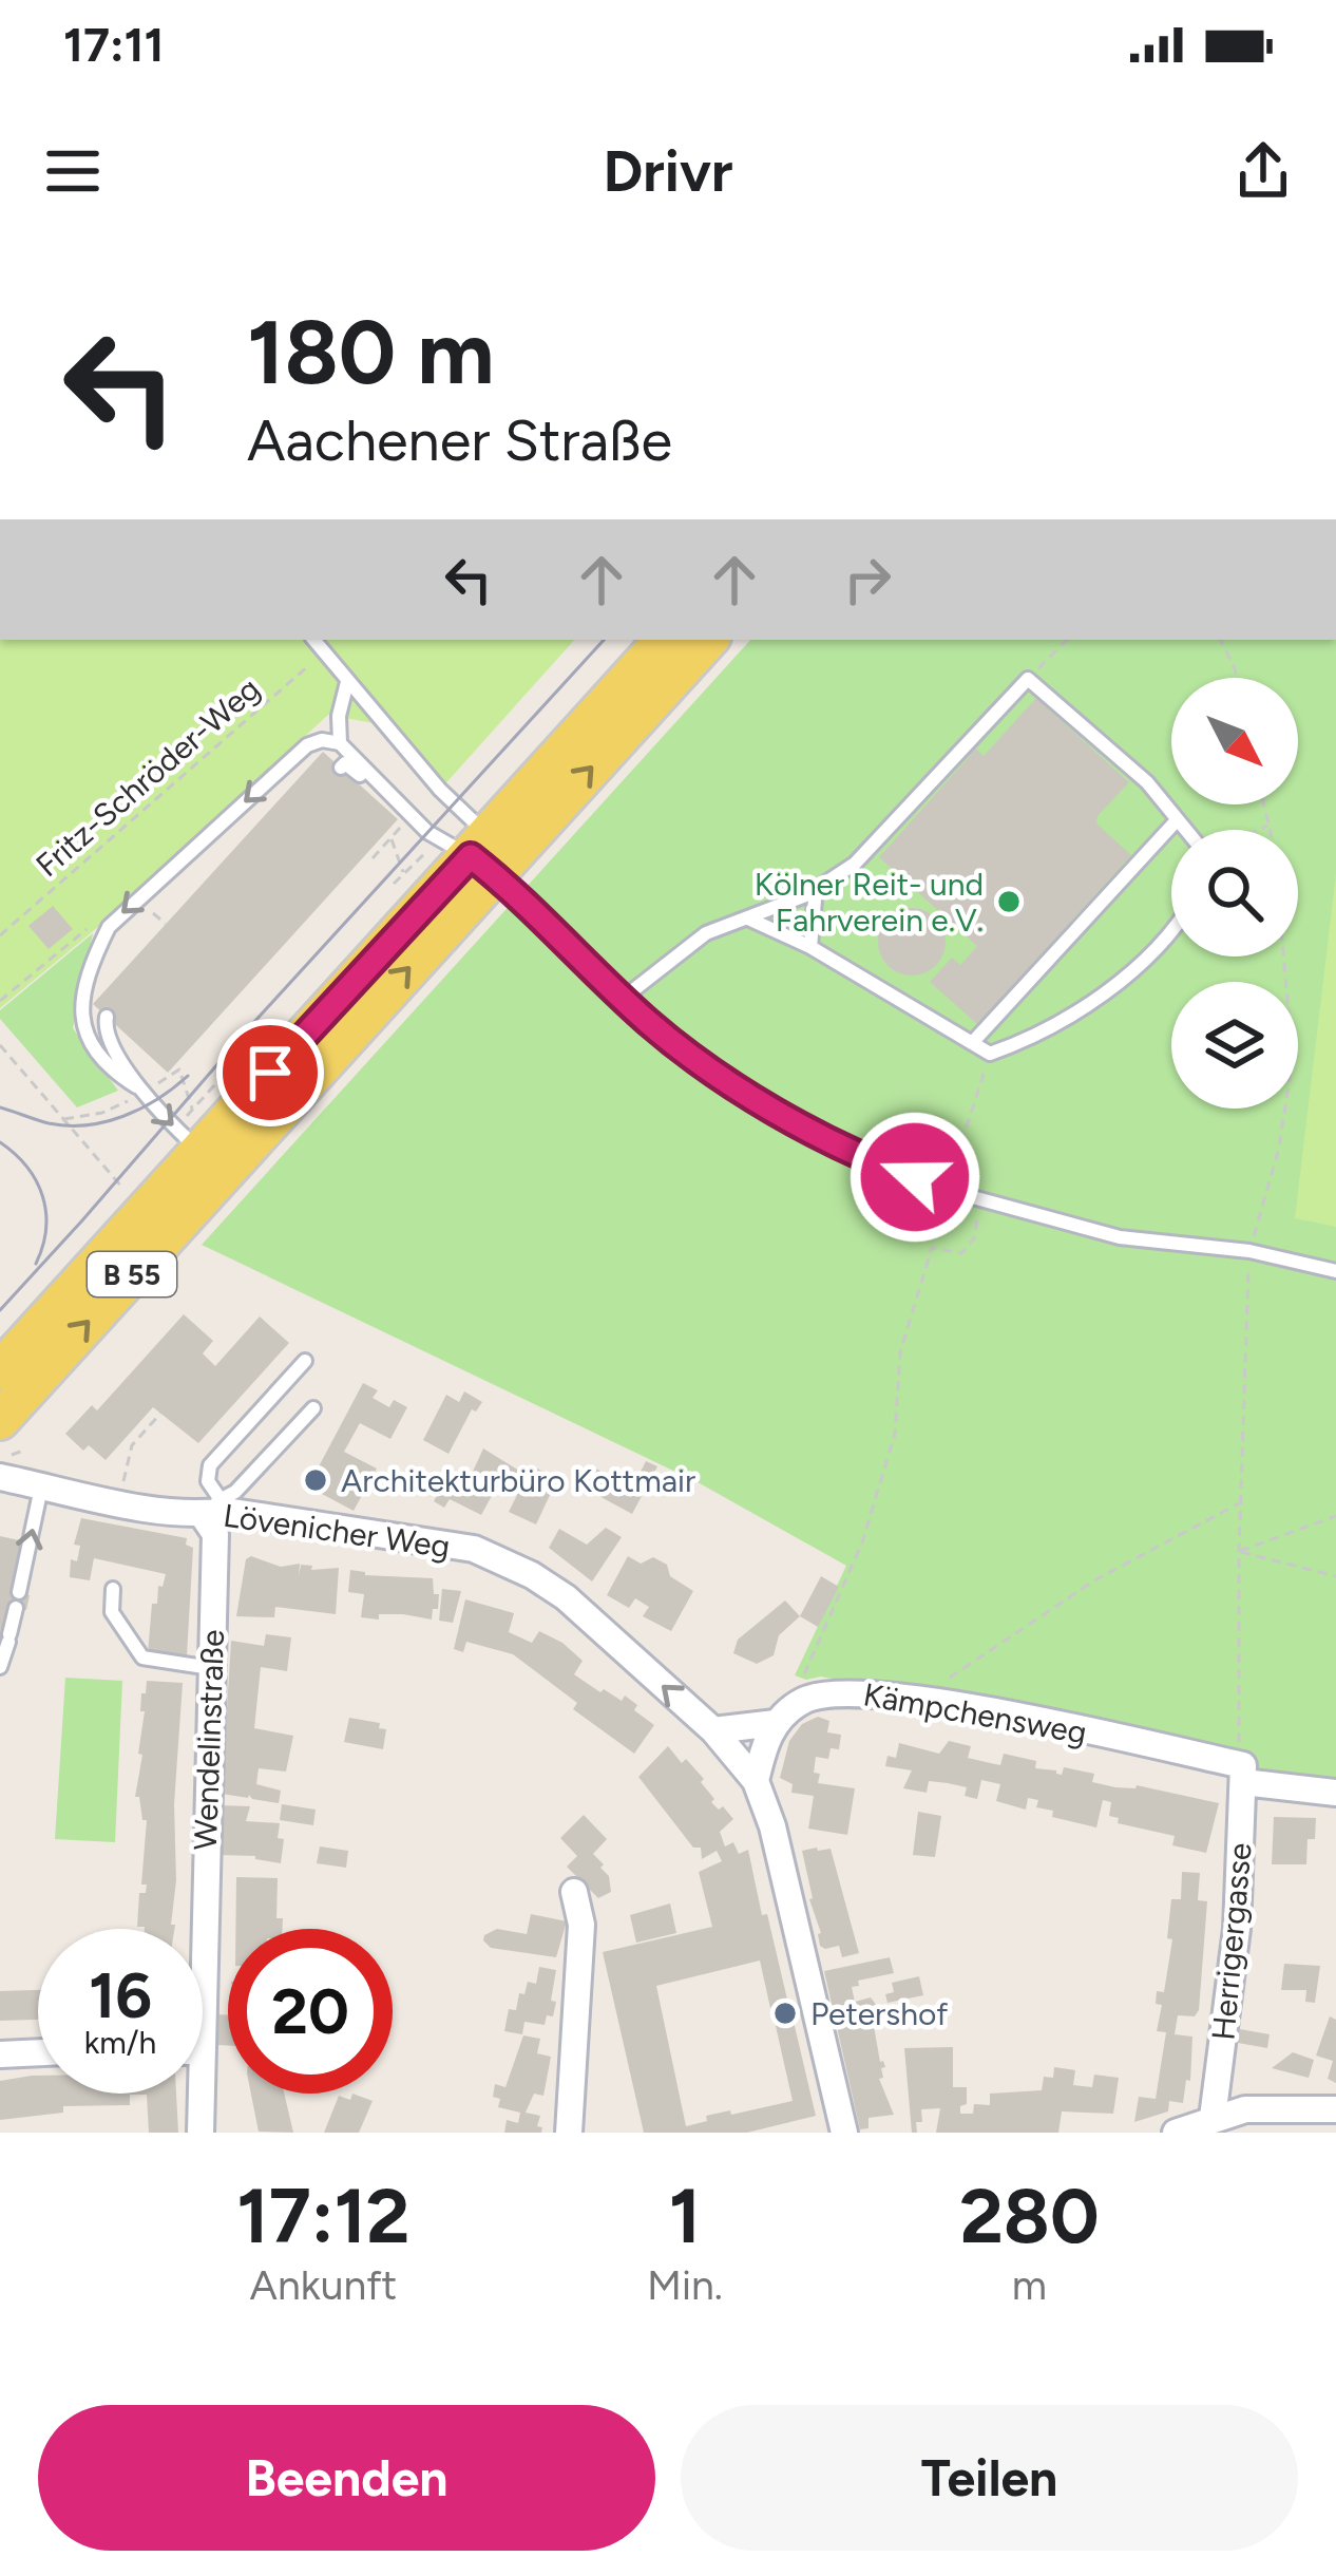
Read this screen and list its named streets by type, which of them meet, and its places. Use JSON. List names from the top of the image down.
{
  "streets": {
    "main road": ["B 55"],
    "street": [
      "Lövenicher Weg",
      "Kämpchensweg",
      "Wendelinstraße",
      "Herrigergasse"
    ],
    "path": ["Fritz-Schröder-Weg"]
  },
  "crossings": [
    ["Lövenicher Weg", "Wendelinstraße"],
    ["Kämpchensweg", "Herrigergasse"]
  ],
  "one_way": ["Lövenicher Weg"],
  "places": ["Kölner Reit- und Fahrverein e.V.", "Architekturbüro Kottmair", "Petershof"],
  "north": "bottom right",
  "page": {
    "status": "17:11",
    "header": "Drivr",
    "turn": ["180 m", "Aachener Straße"],
    "speed": "16 km/h",
    "limit": "20",
    "eta": [
      "17:12",
      "Ankunft",
      "1",
      "Min.",
      "280",
      "m"
    ],
    "buttons": ["Beenden", "Teilen"]
  }
}
